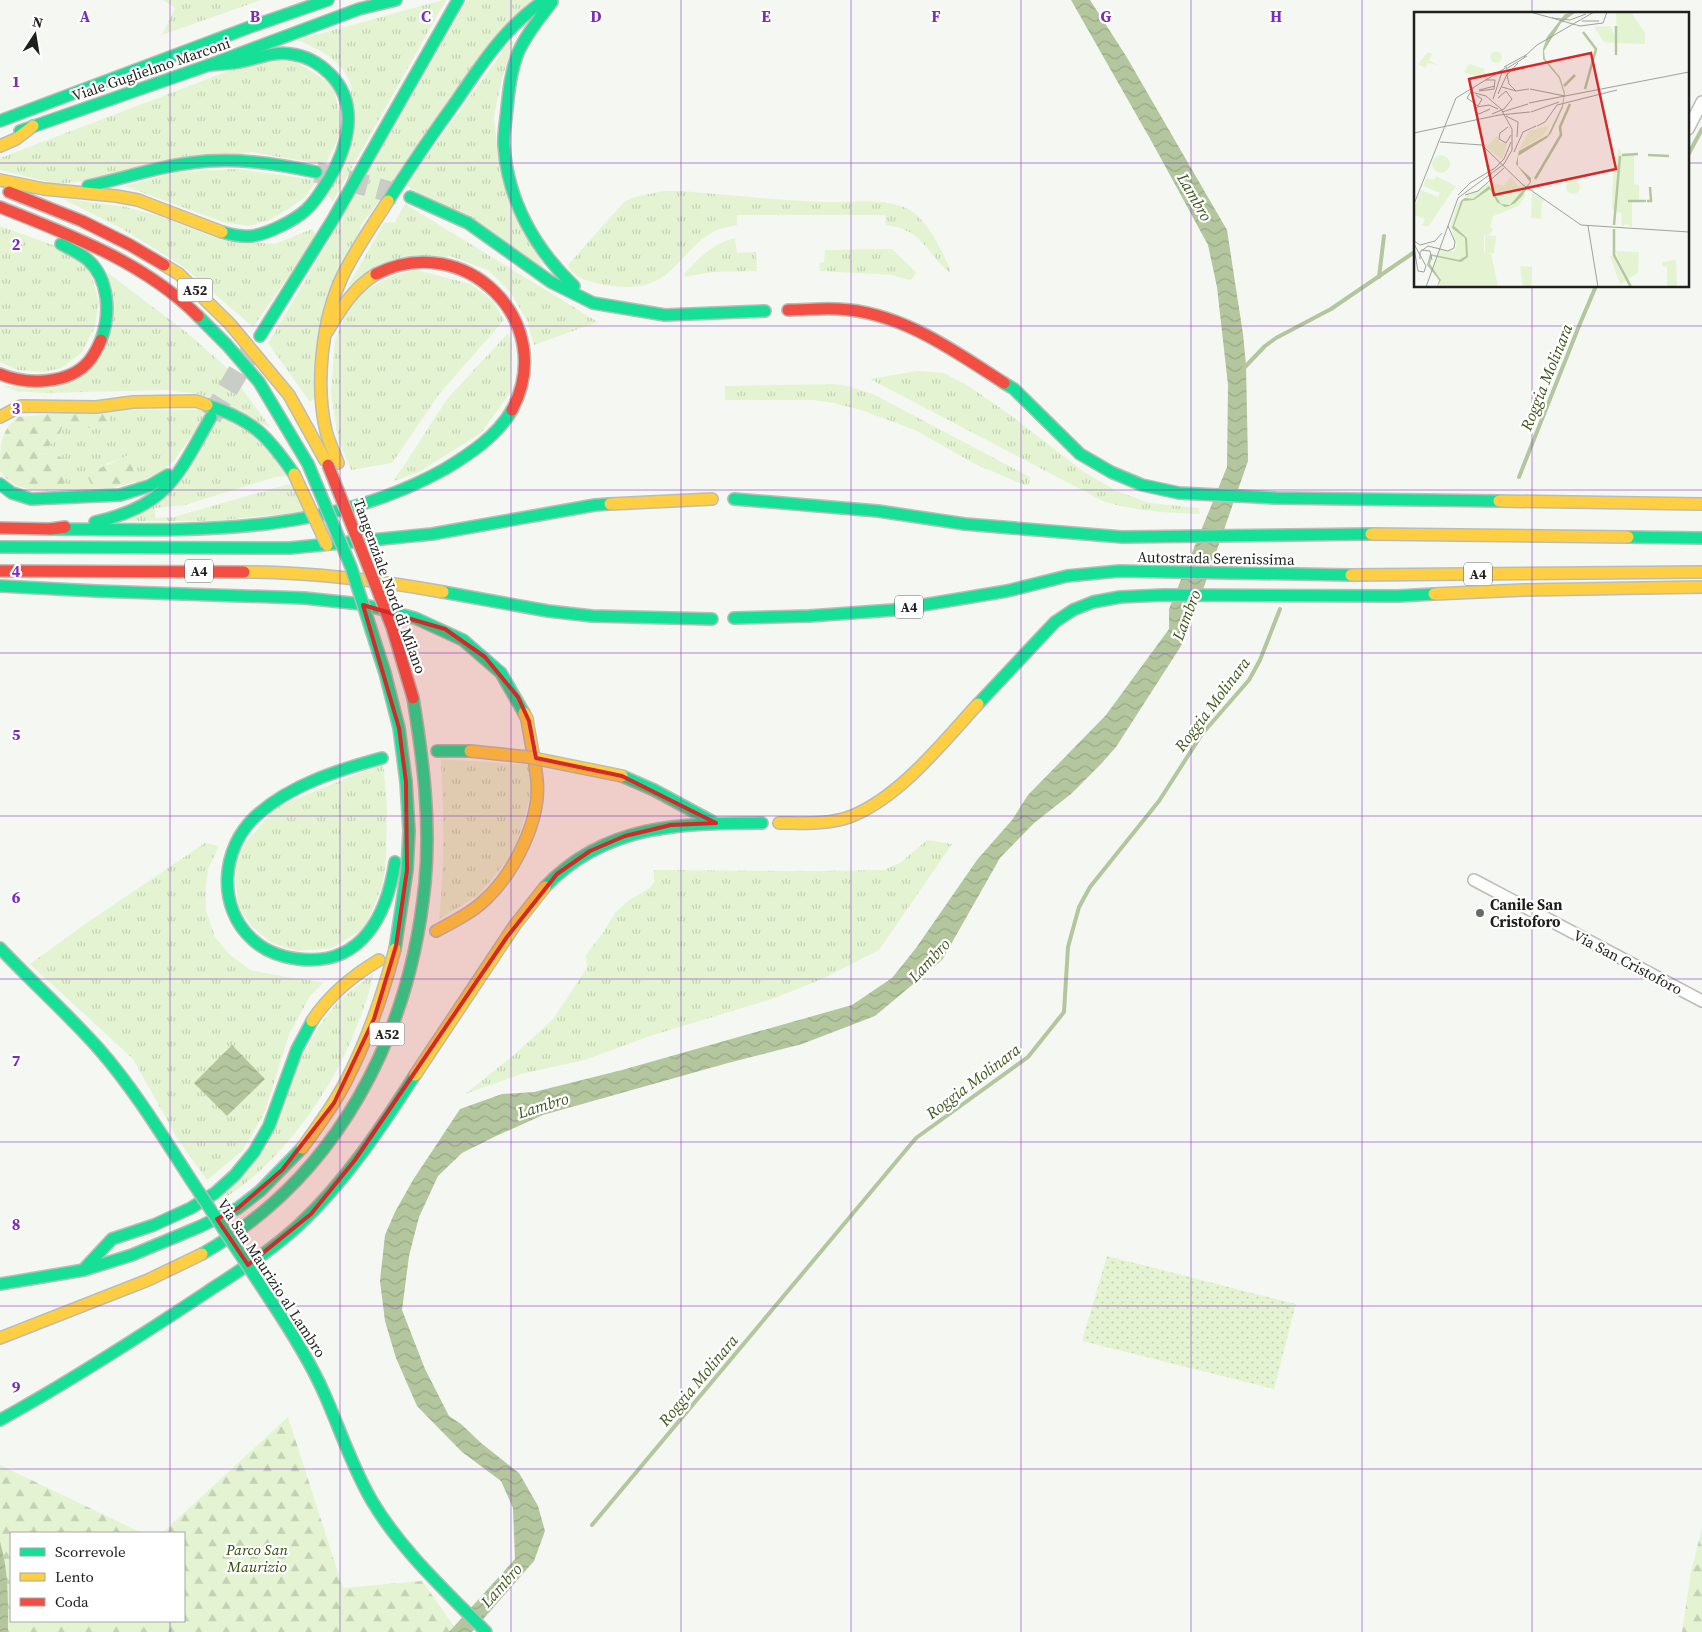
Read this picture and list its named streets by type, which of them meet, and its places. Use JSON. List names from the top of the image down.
{
  "streets": {
    "main road": [
      "Viale Guglielmo Marconi",
      "A52",
      "Autostrada Serenissima",
      "A4",
      "Tangenziale Nord di Milano",
      "Via San Maurizio al Lambro"
    ],
    "street": ["Via San Cristoforo"]
  },
  "water": ["Lambro", "Roggia Molinara"],
  "parks": ["Parco San Maurizio"],
  "places": ["Canile San Cristoforo"],
  "legend": ["Scorrevole", "Lento", "Coda"],
  "north": "top",
  "grid": {
    "columns": [
      "A",
      "B",
      "C",
      "D",
      "E",
      "F",
      "G",
      "H"
    ],
    "rows": [
      "1",
      "2",
      "3",
      "4",
      "5",
      "6",
      "7",
      "8",
      "9"
    ]
  }
}
